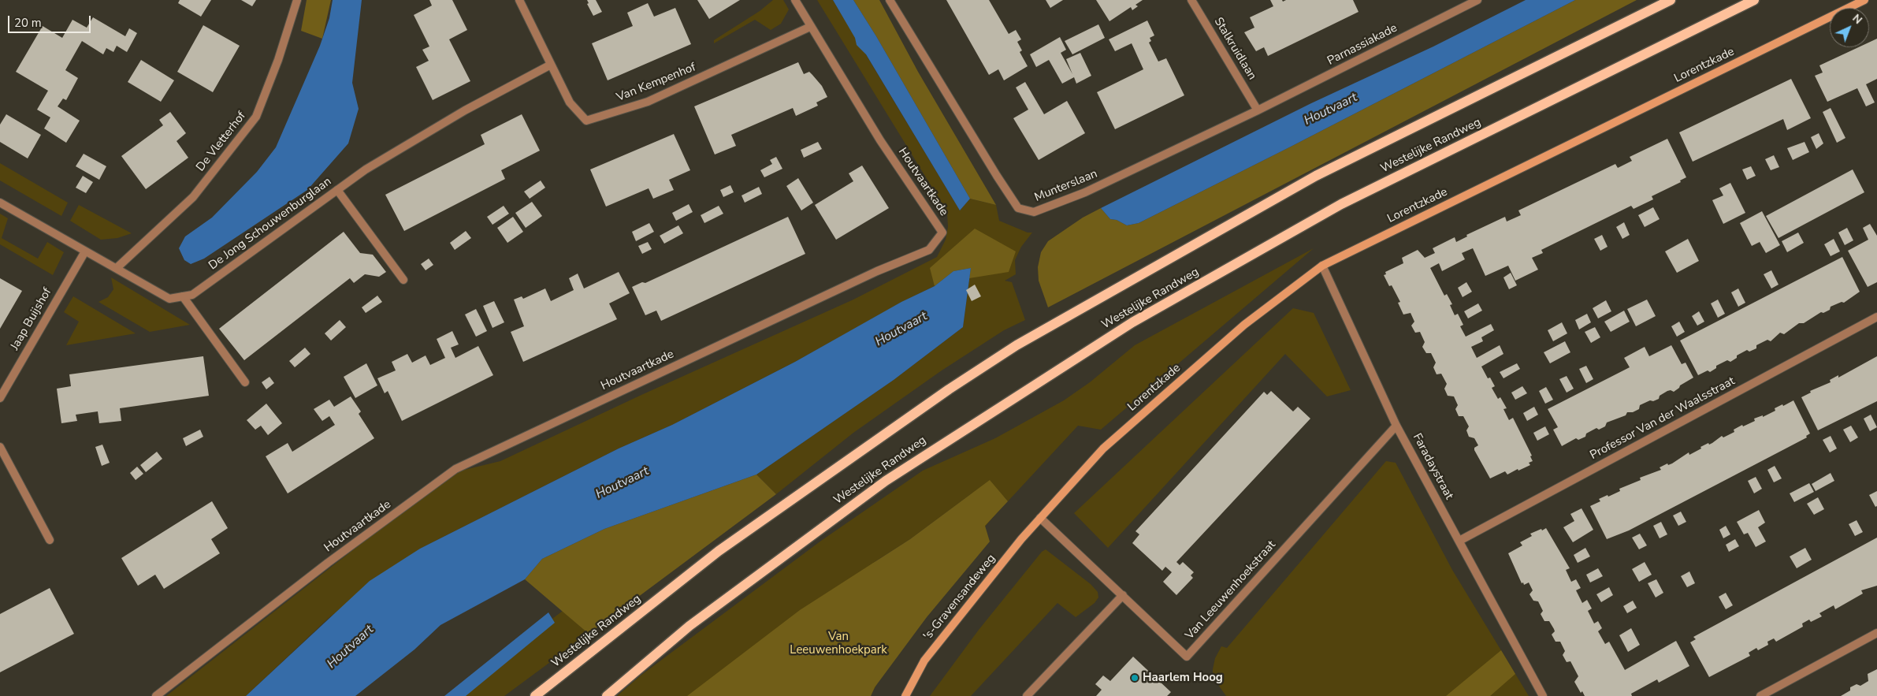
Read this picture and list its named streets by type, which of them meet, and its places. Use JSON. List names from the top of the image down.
{
  "streets": {
    "main road": ["Westelijke Randweg"],
    "street": [
      "Parnassiakade",
      "Stalkruidlaan",
      "Lorentzkade",
      "Van Kempenhof",
      "De Vletterhof",
      "Houtvaartkade",
      "Munterslaan",
      "De Jong Schouwenburglaan",
      "Jaap Buijshof",
      "Professor Van der Waalsstraat",
      "Faradaystraat",
      "Van Leeuwenhoekstraat",
      "'s-Gravensandeweg"
    ]
  },
  "crossings": [
    ["Parnassiakade", "Stalkruidlaan"],
    ["Parnassiakade", "Munterslaan"],
    ["Stalkruidlaan", "Munterslaan"],
    ["Lorentzkade", "Faradaystraat"],
    ["Lorentzkade", "Van Leeuwenhoekstraat"],
    ["Lorentzkade", "'s-Gravensandeweg"],
    ["Van Kempenhof", "Houtvaartkade"],
    ["Van Kempenhof", "De Jong Schouwenburglaan"],
    ["De Vletterhof", "De Jong Schouwenburglaan"],
    ["De Jong Schouwenburglaan", "Jaap Buijshof"],
    ["Professor Van der Waalsstraat", "Faradaystraat"],
    ["Faradaystraat", "Van Leeuwenhoekstraat"],
    ["Van Leeuwenhoekstraat", "'s-Gravensandeweg"]
  ],
  "water": ["Houtvaart"],
  "parks": ["Van Leeuwenhoekpark"],
  "places": ["Haarlem Hoog"],
  "scale_bar": "20 m",
  "north": "top right"
}
